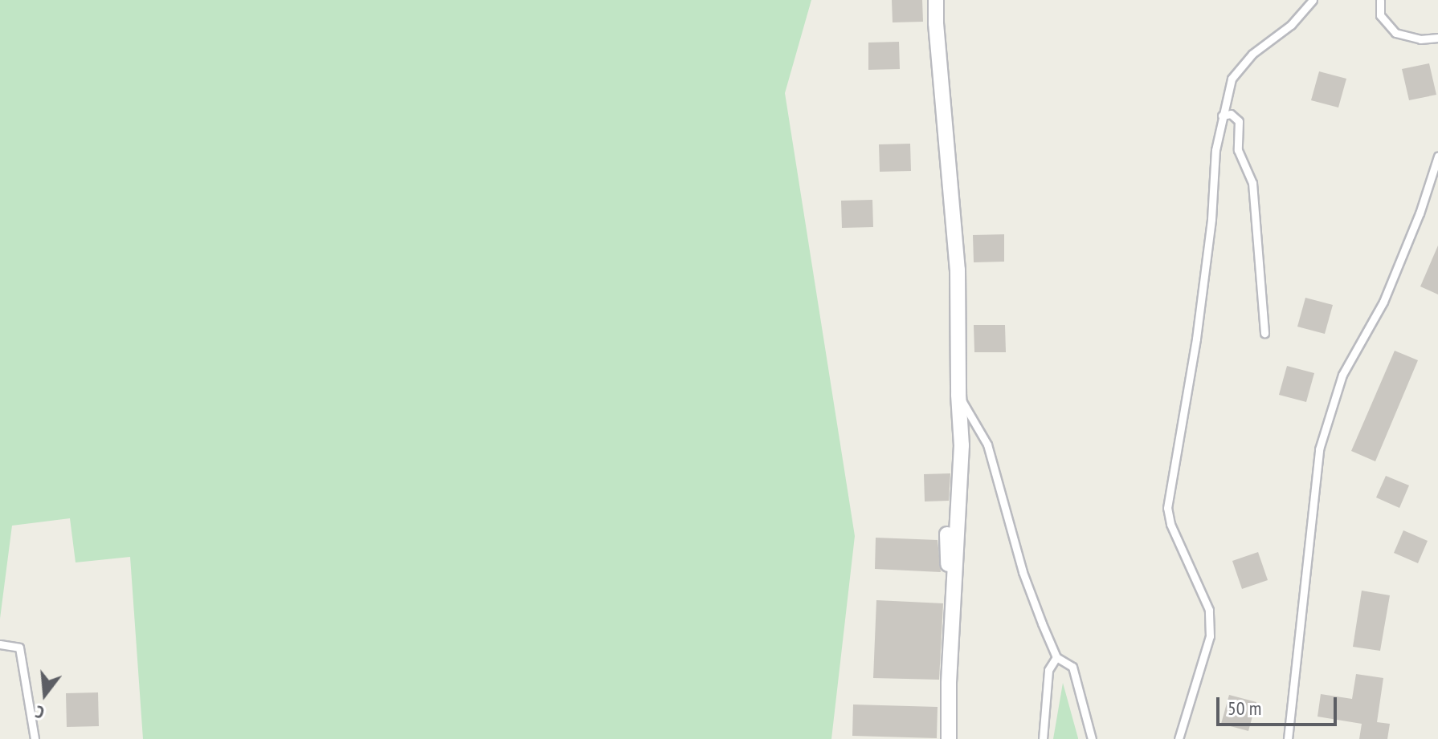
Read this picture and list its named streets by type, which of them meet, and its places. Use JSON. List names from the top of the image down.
{
  "scale_bar": "50 m",
  "north": "bottom"
}
